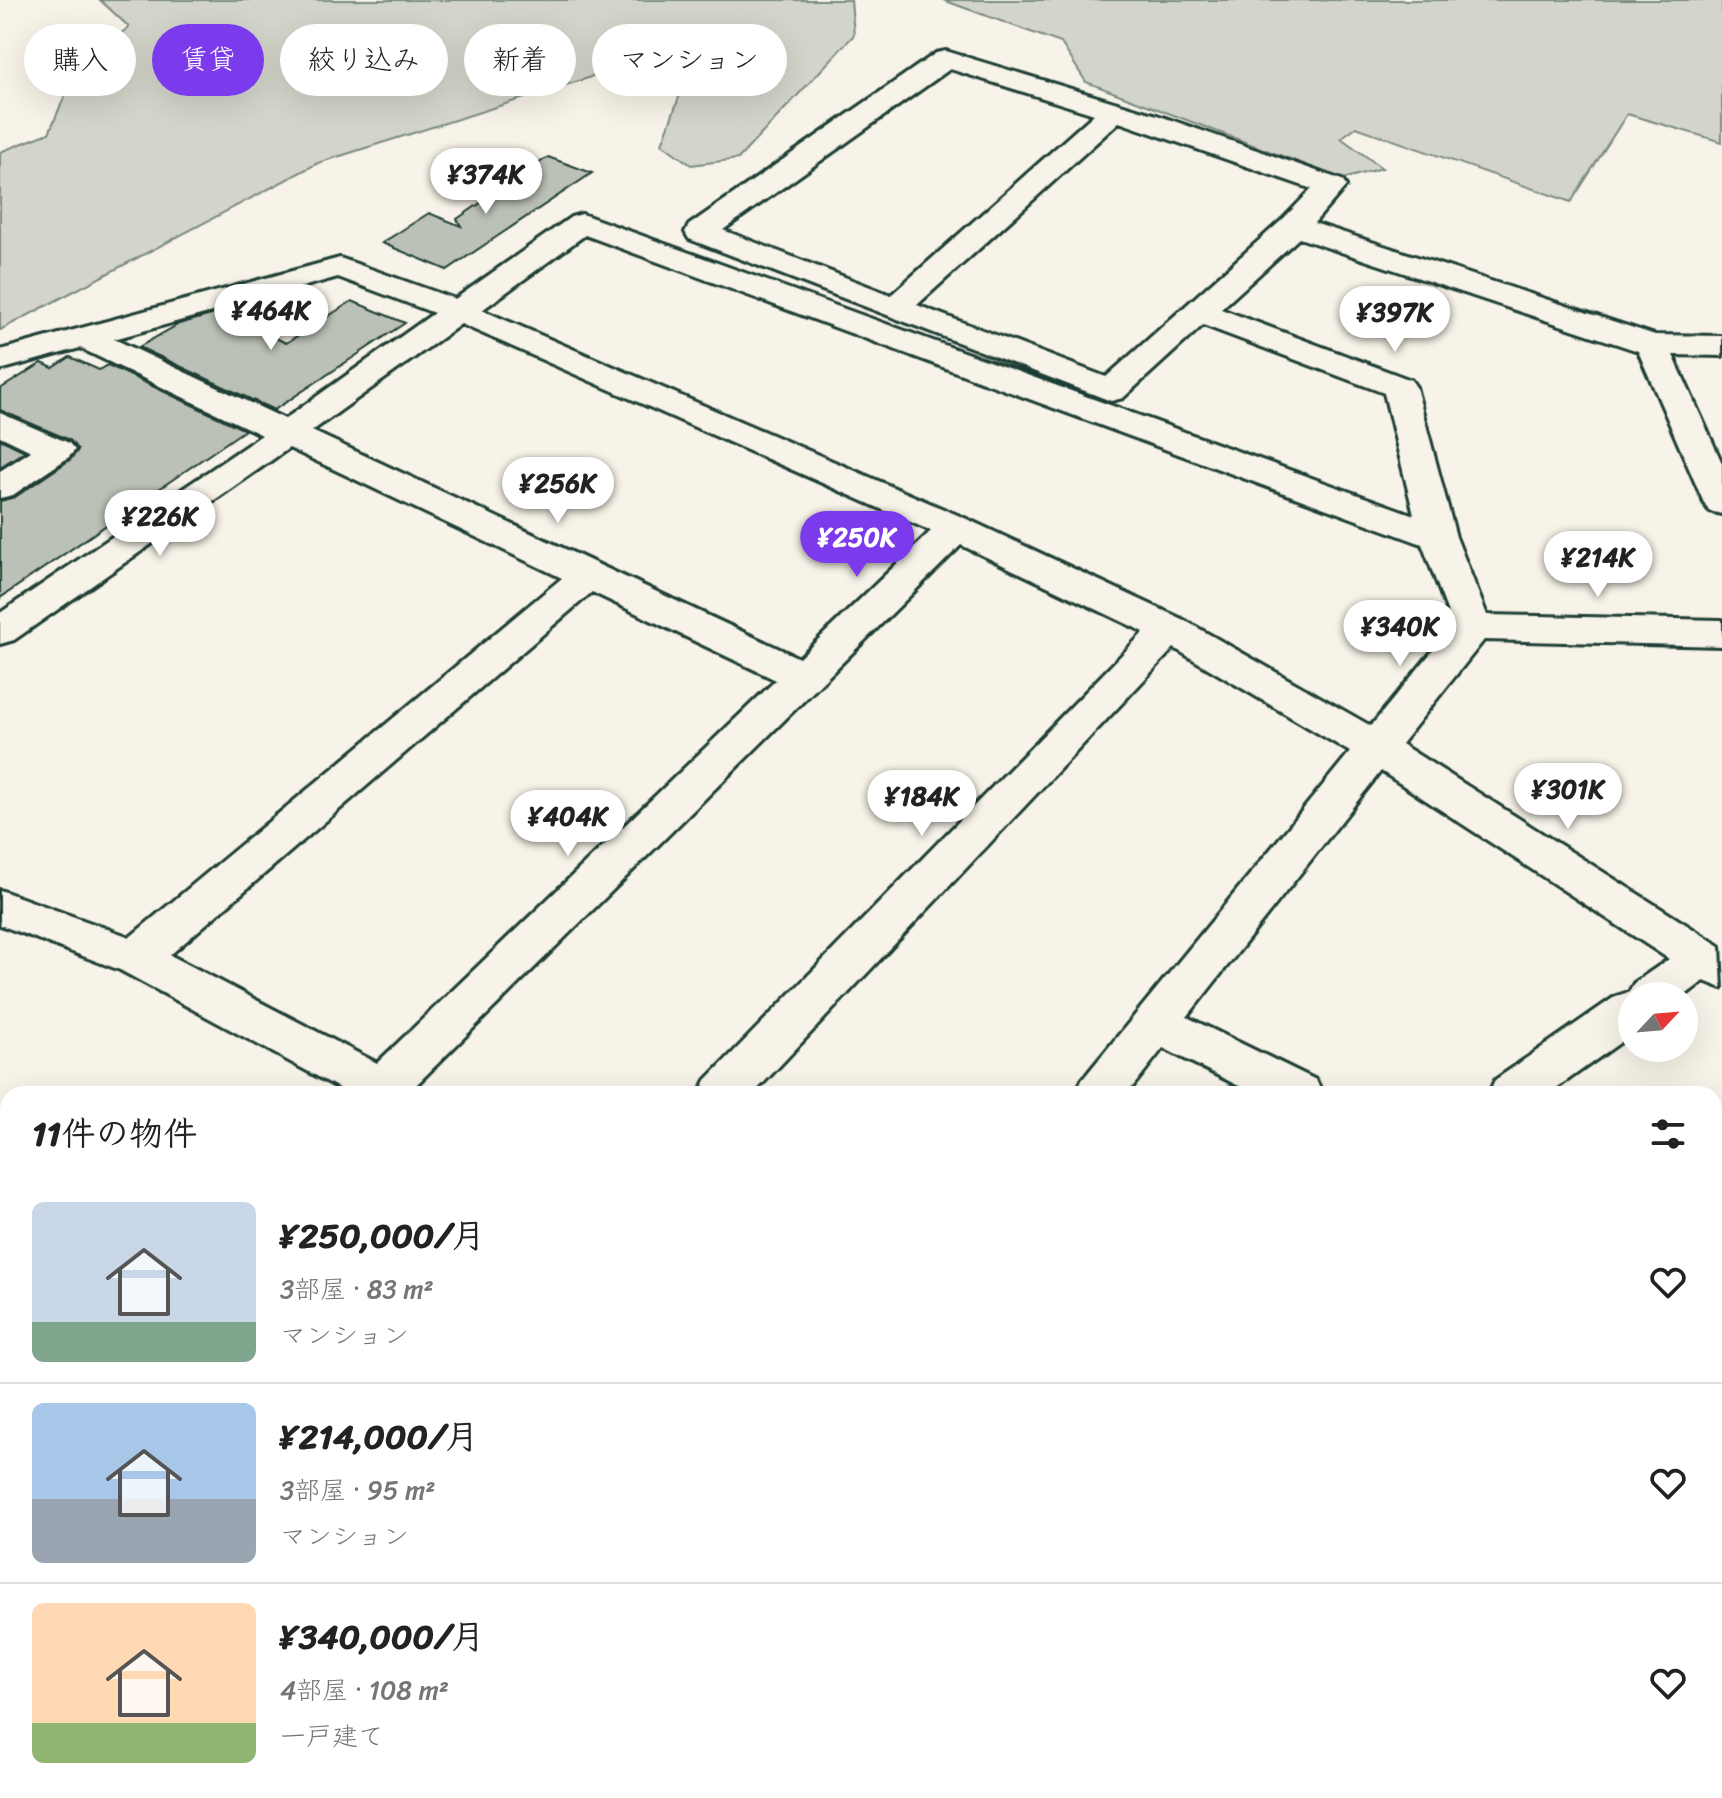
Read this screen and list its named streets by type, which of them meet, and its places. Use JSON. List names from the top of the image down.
{
  "north": "top right",
  "page": {
    "chip": [
      "購入",
      "賃貸",
      "絞り込み",
      "新着",
      "マンション"
    ],
    "price": [
      "¥374K",
      "¥464K",
      "¥397K",
      "¥256K",
      "¥226K",
      "¥250K",
      "¥214K",
      "¥340K",
      "¥301K",
      "¥184K",
      "¥404K"
    ],
    "heading": "11件の物件",
    "list": [
      {
        "name": "¥250,000/月",
        "note": "3部屋 · 83 m² · マンション"
      },
      {
        "name": "¥214,000/月",
        "note": "3部屋 · 95 m² · マンション"
      },
      {
        "name": "¥340,000/月",
        "note": "4部屋 · 108 m² · 一戸建て"
      }
    ]
  }
}
